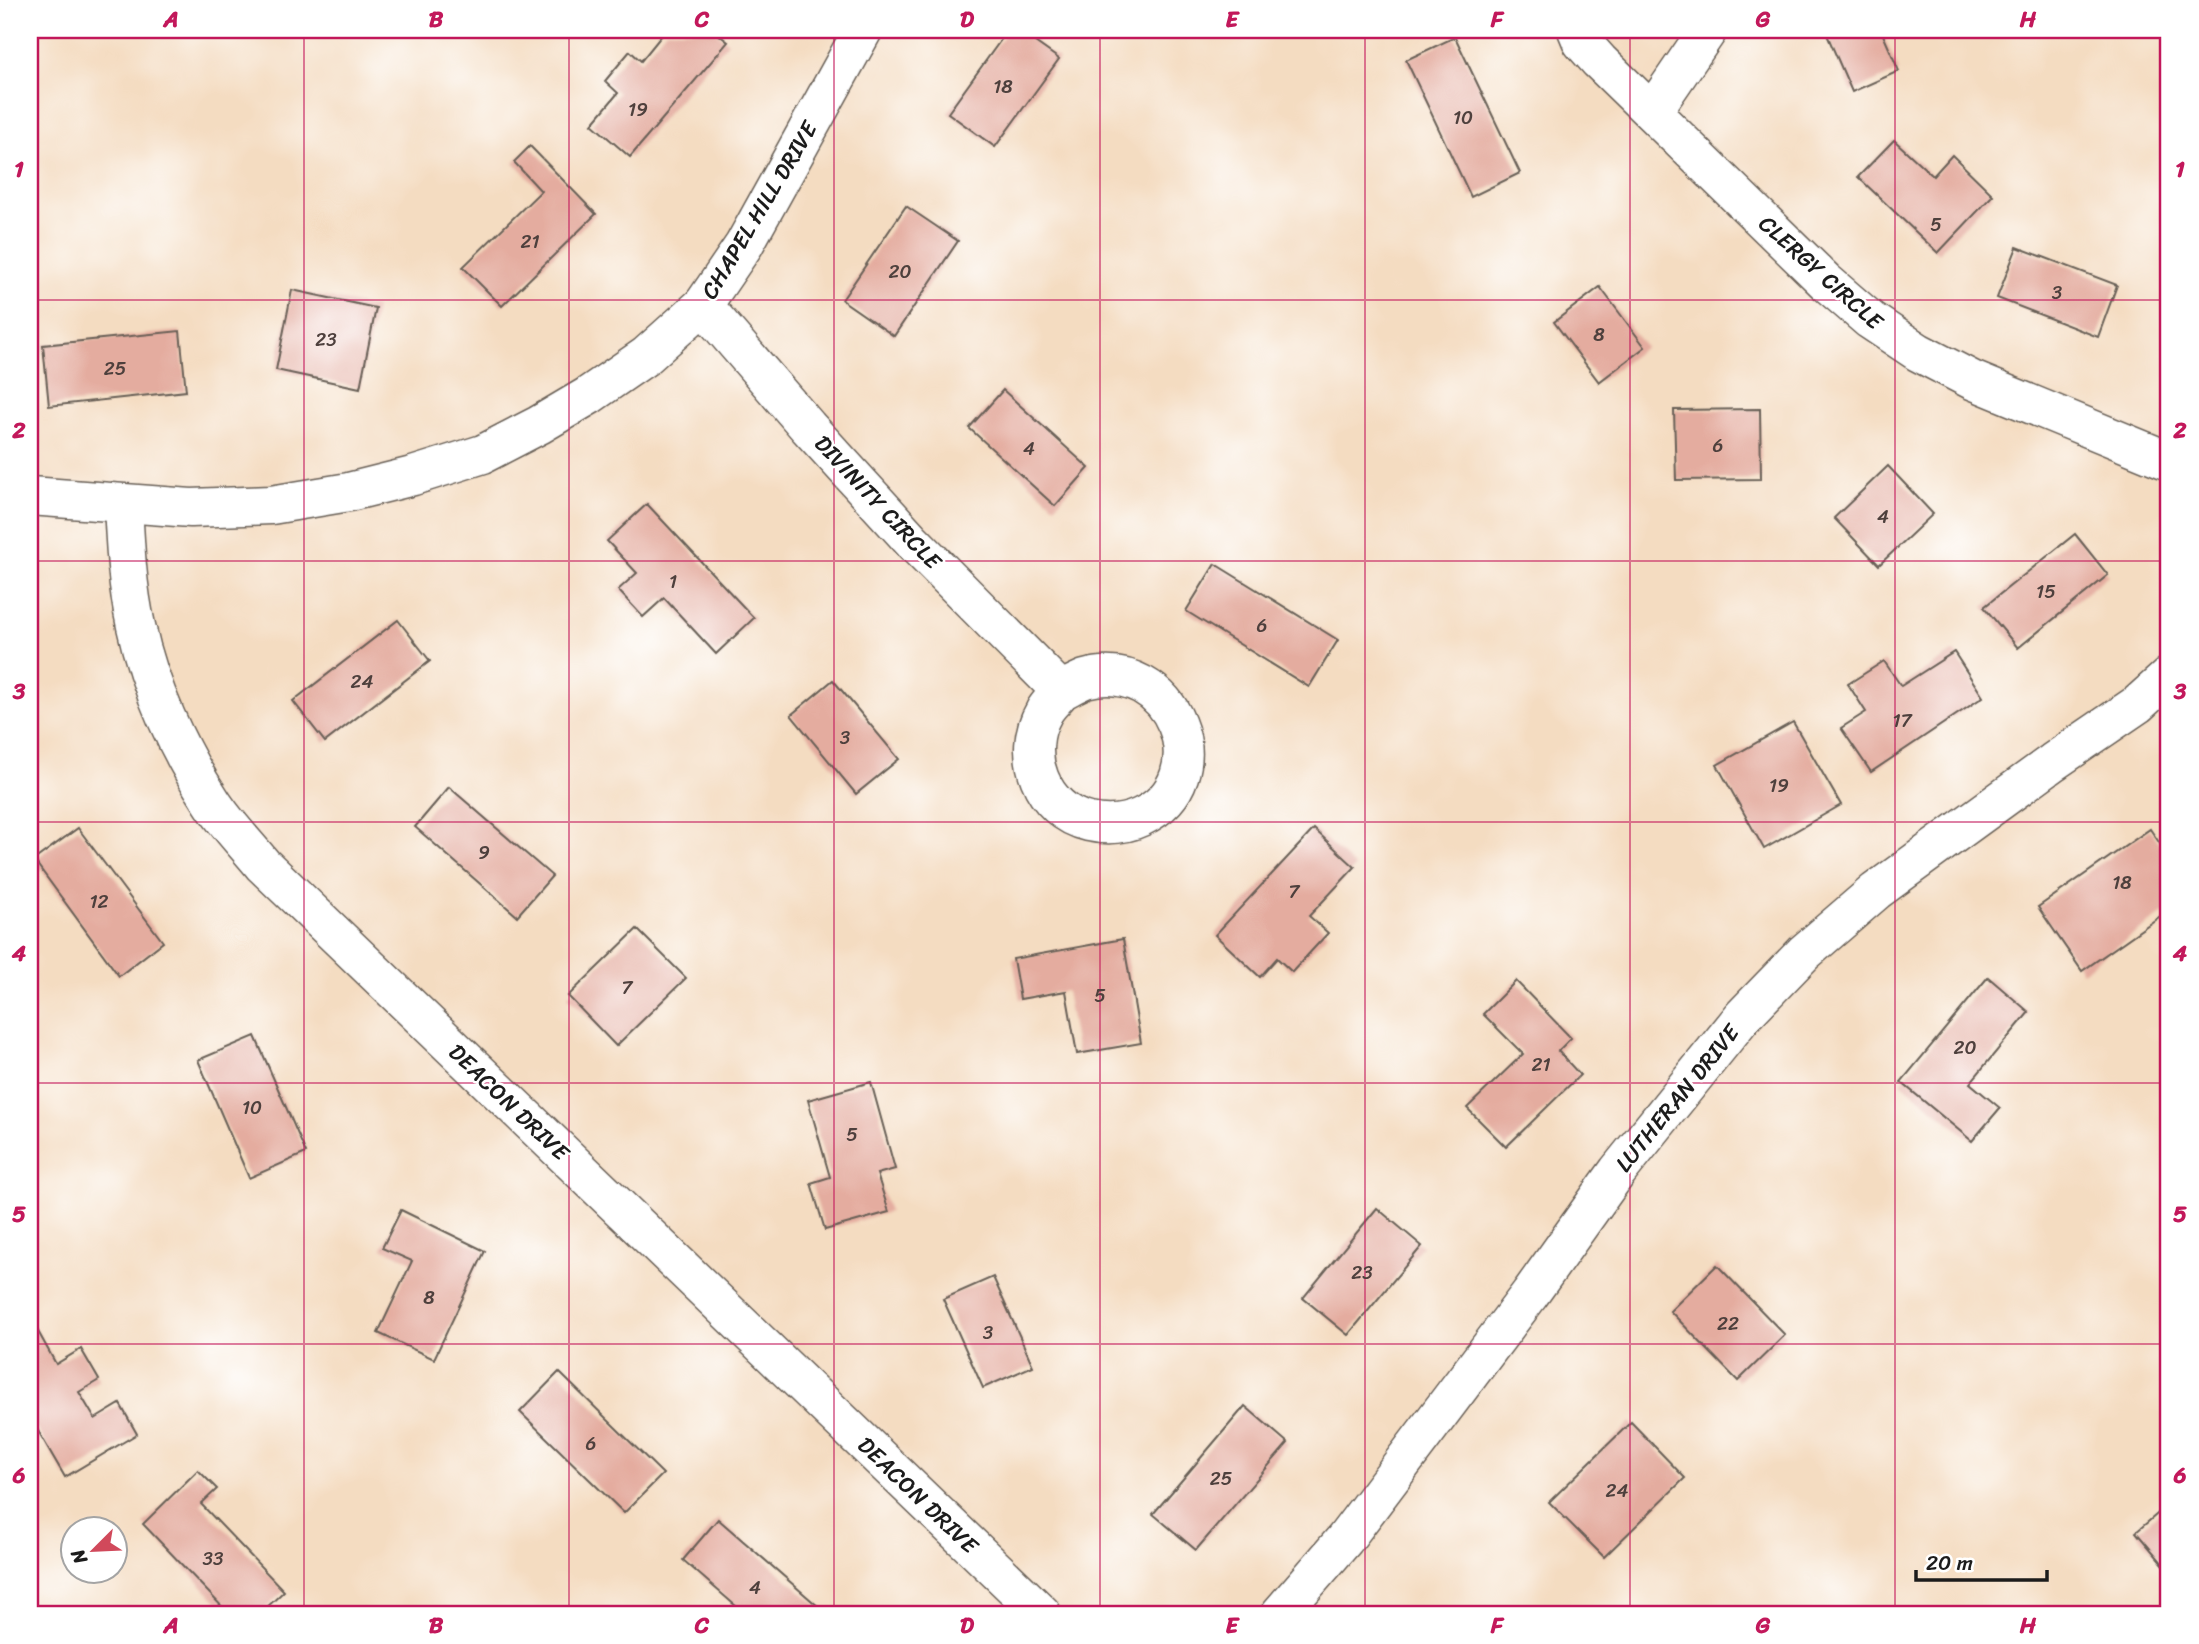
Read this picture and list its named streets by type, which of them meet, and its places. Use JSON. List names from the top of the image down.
{
  "streets": {
    "street": [
      "CHAPEL HILL DRIVE",
      "CLERGY CIRCLE",
      "DIVINITY CIRCLE",
      "LUTHERAN DRIVE",
      "DEACON DRIVE"
    ]
  },
  "crossings": [
    ["CHAPEL HILL DRIVE", "DIVINITY CIRCLE"],
    ["CHAPEL HILL DRIVE", "DEACON DRIVE"]
  ],
  "house_numbers": [
    "18",
    "19",
    "10",
    "5",
    "21",
    "20",
    "3",
    "8",
    "23",
    "25",
    "6",
    "4",
    "4",
    "1",
    "15",
    "6",
    "24",
    "17",
    "3",
    "19",
    "9",
    "18",
    "7",
    "12",
    "7",
    "5",
    "20",
    "21",
    "10",
    "5",
    "23",
    "8",
    "22",
    "3",
    "6",
    "25",
    "24",
    "33",
    "4"
  ],
  "scale_bar": "20 m",
  "north": "bottom left",
  "grid": {
    "columns": [
      "A",
      "B",
      "C",
      "D",
      "E",
      "F",
      "G",
      "H"
    ],
    "rows": [
      "1",
      "2",
      "3",
      "4",
      "5",
      "6"
    ]
  }
}
